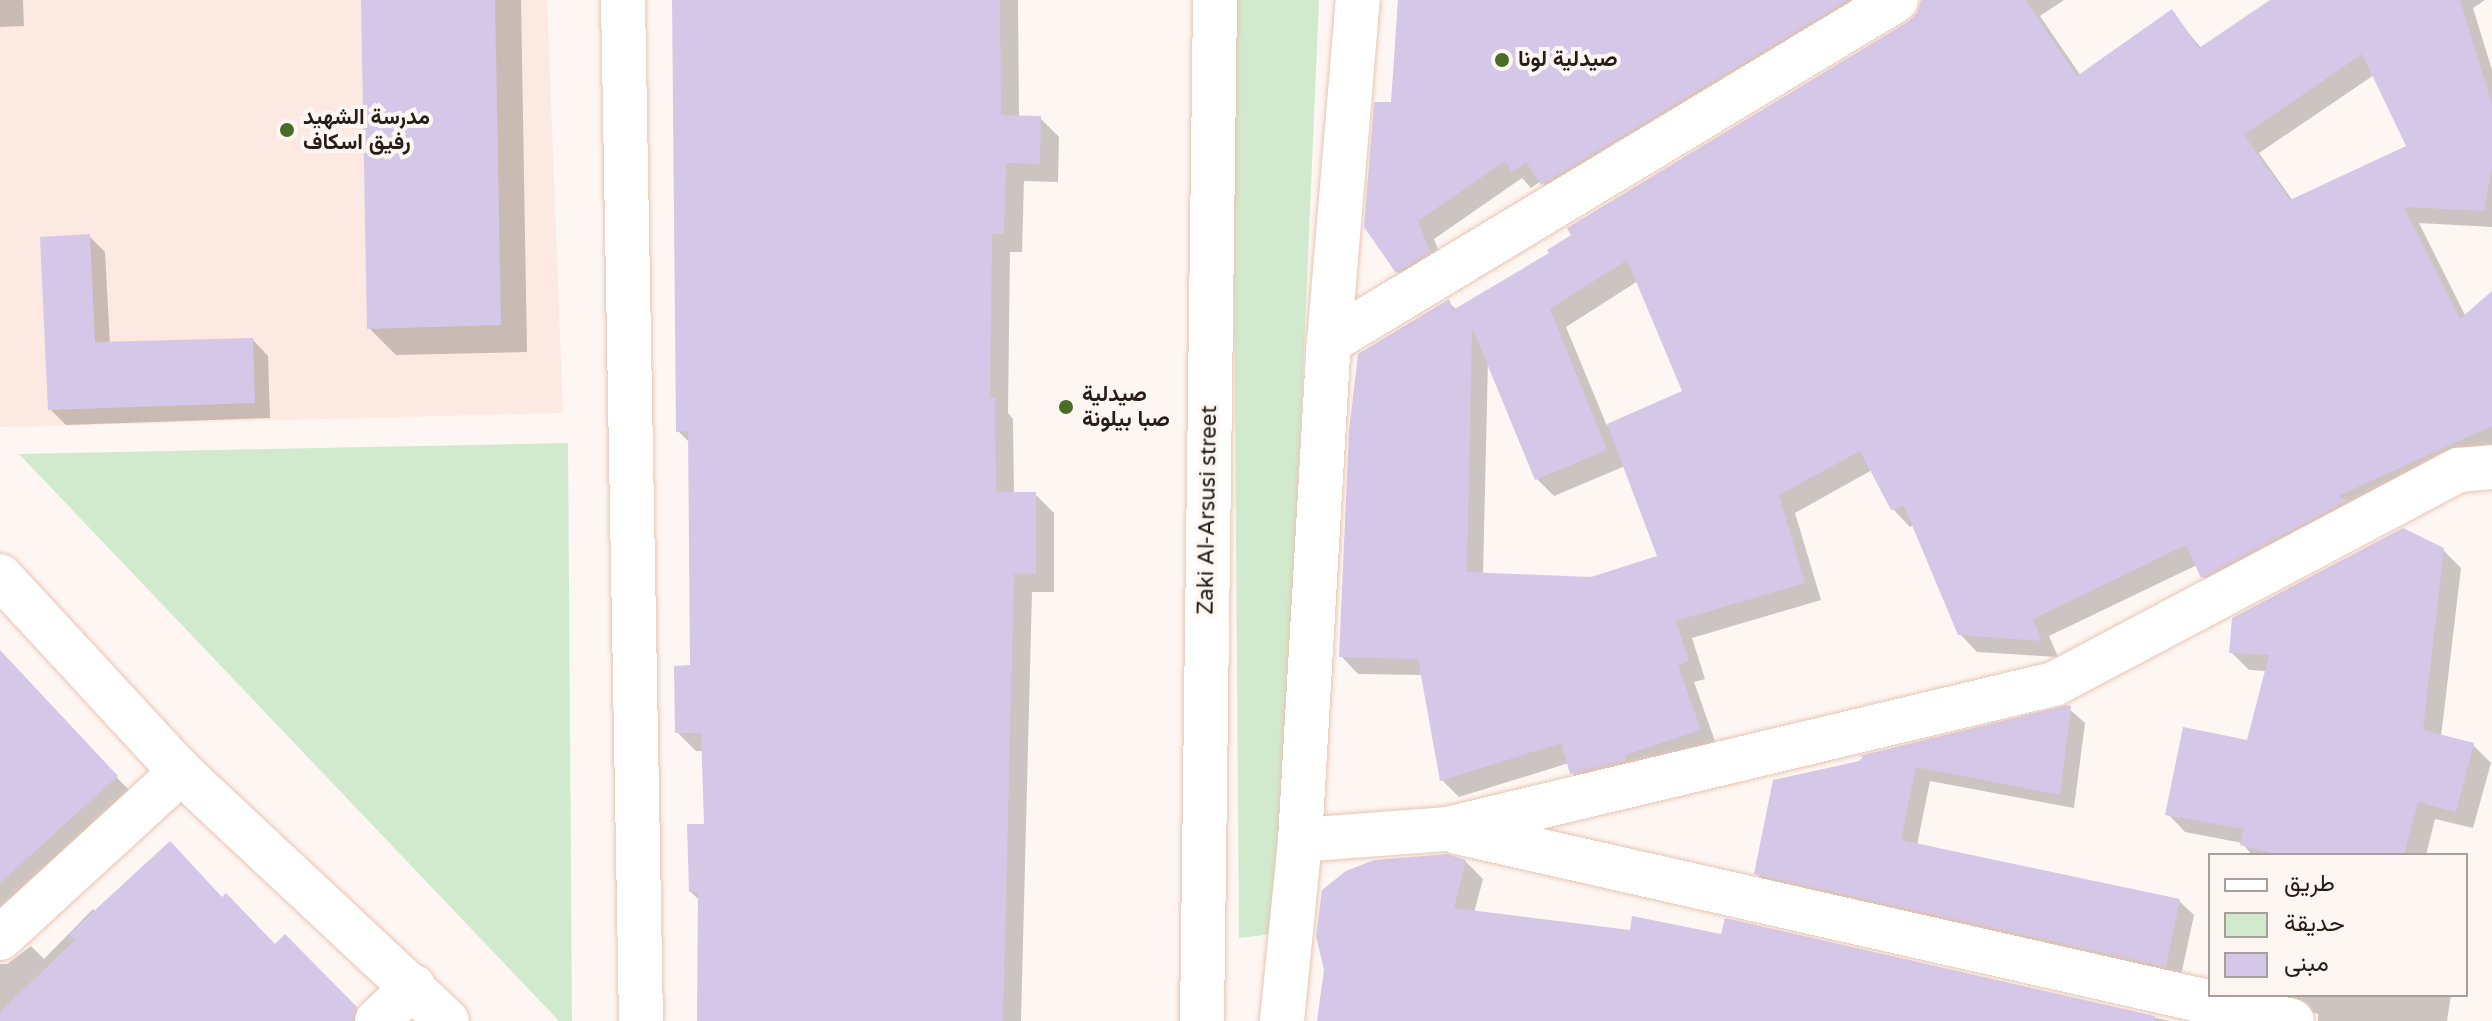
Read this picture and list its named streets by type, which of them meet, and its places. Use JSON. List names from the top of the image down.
{
  "streets": {
    "street": ["Zaki Al-Arsusi street"]
  },
  "places": ["صيدلية لونا", "مدرسة الشهيد رفيق اسكاف", "صيدلية صبا بيلونة"],
  "legend": ["طريق", "حديقة", "مبنى"]
}
